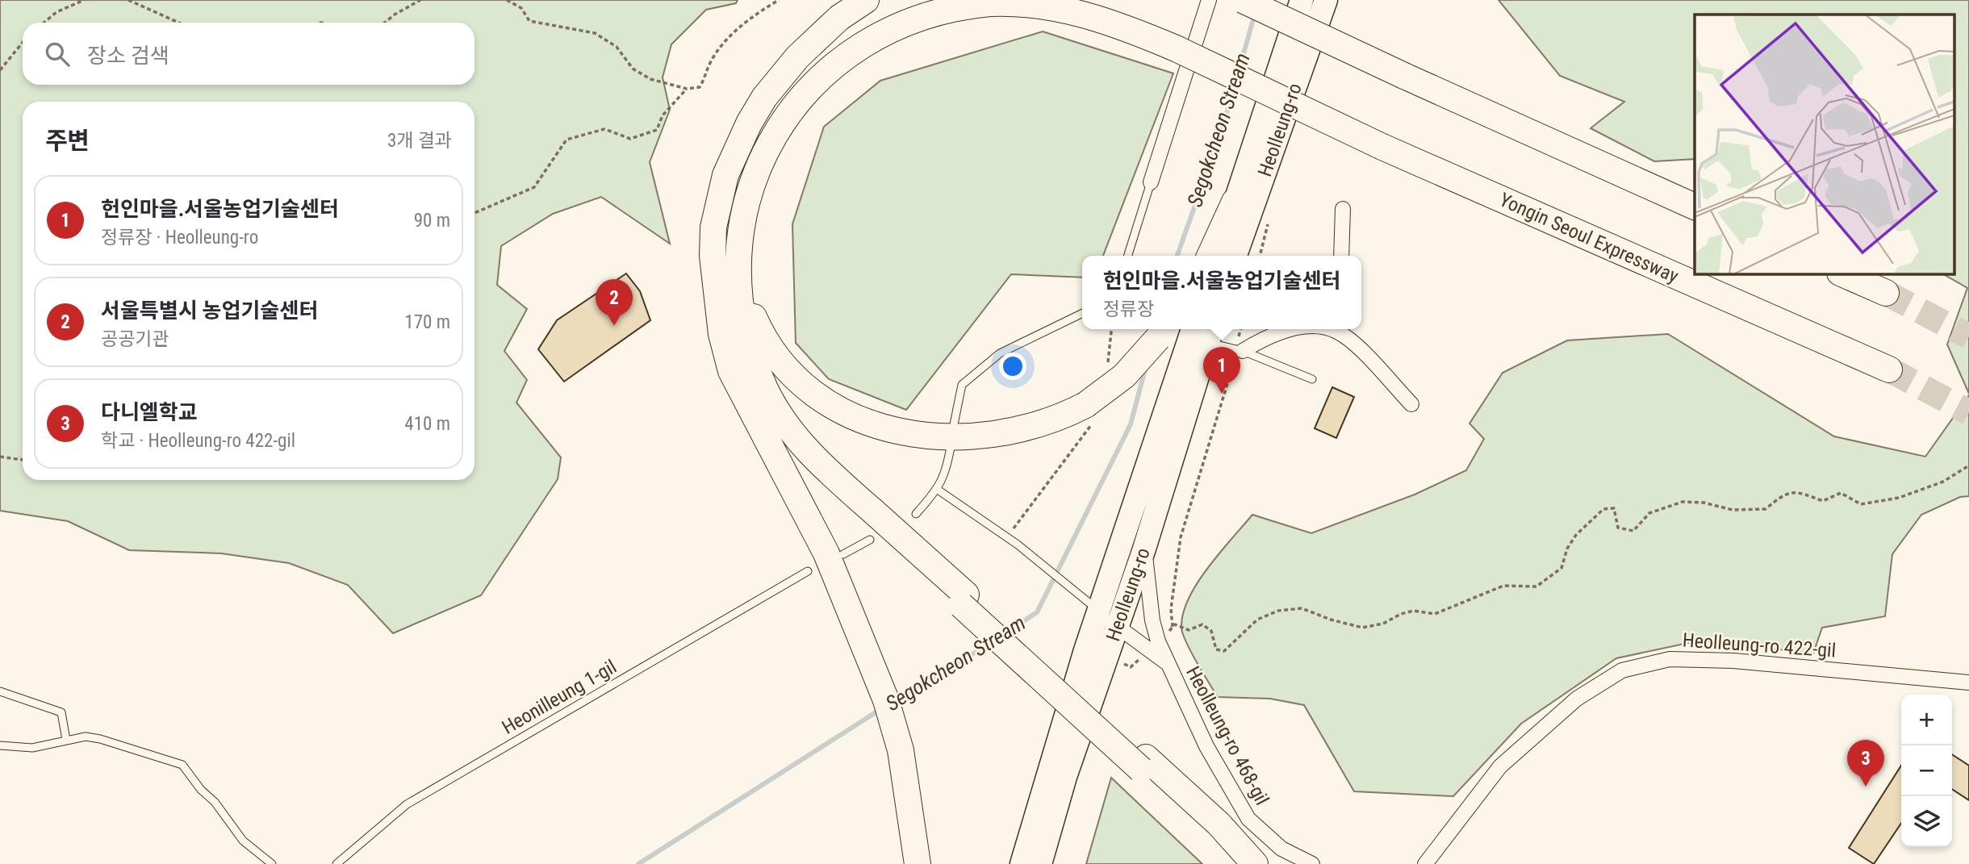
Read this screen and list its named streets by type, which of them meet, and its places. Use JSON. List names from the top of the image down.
{
  "streets": {
    "highway": ["Yongin Seoul Expressway"],
    "main road": ["Heolleung-ro"],
    "street": ["Heolleung-ro 422-gil", "Heolleung-ro 468-gil"],
    "lane": ["Heonilleung 1-gil"]
  },
  "crossings": [
    ["Heolleung-ro", "Heolleung-ro 468-gil"]
  ],
  "water": ["Segokcheon Stream"],
  "page": {
    "search": "장소 검색",
    "heading": ["주변", "3개 결과"],
    "list": [
      {
        "mark": "1",
        "name": "헌인마을.서울농업기술센터",
        "note": "정류장 · Heolleung-ro",
        "value": "90 m"
      },
      {
        "mark": "2",
        "name": "서울특별시 농업기술센터",
        "note": "공공기관",
        "value": "170 m"
      },
      {
        "mark": "3",
        "name": "다니엘학교",
        "note": "학교 · Heolleung-ro 422-gil",
        "value": "410 m"
      }
    ],
    "popup": ["헌인마을.서울농업기술센터", "정류장"],
    "pins": ["2", "1", "3"],
    "map_buttons": ["+", "−"]
  }
}
